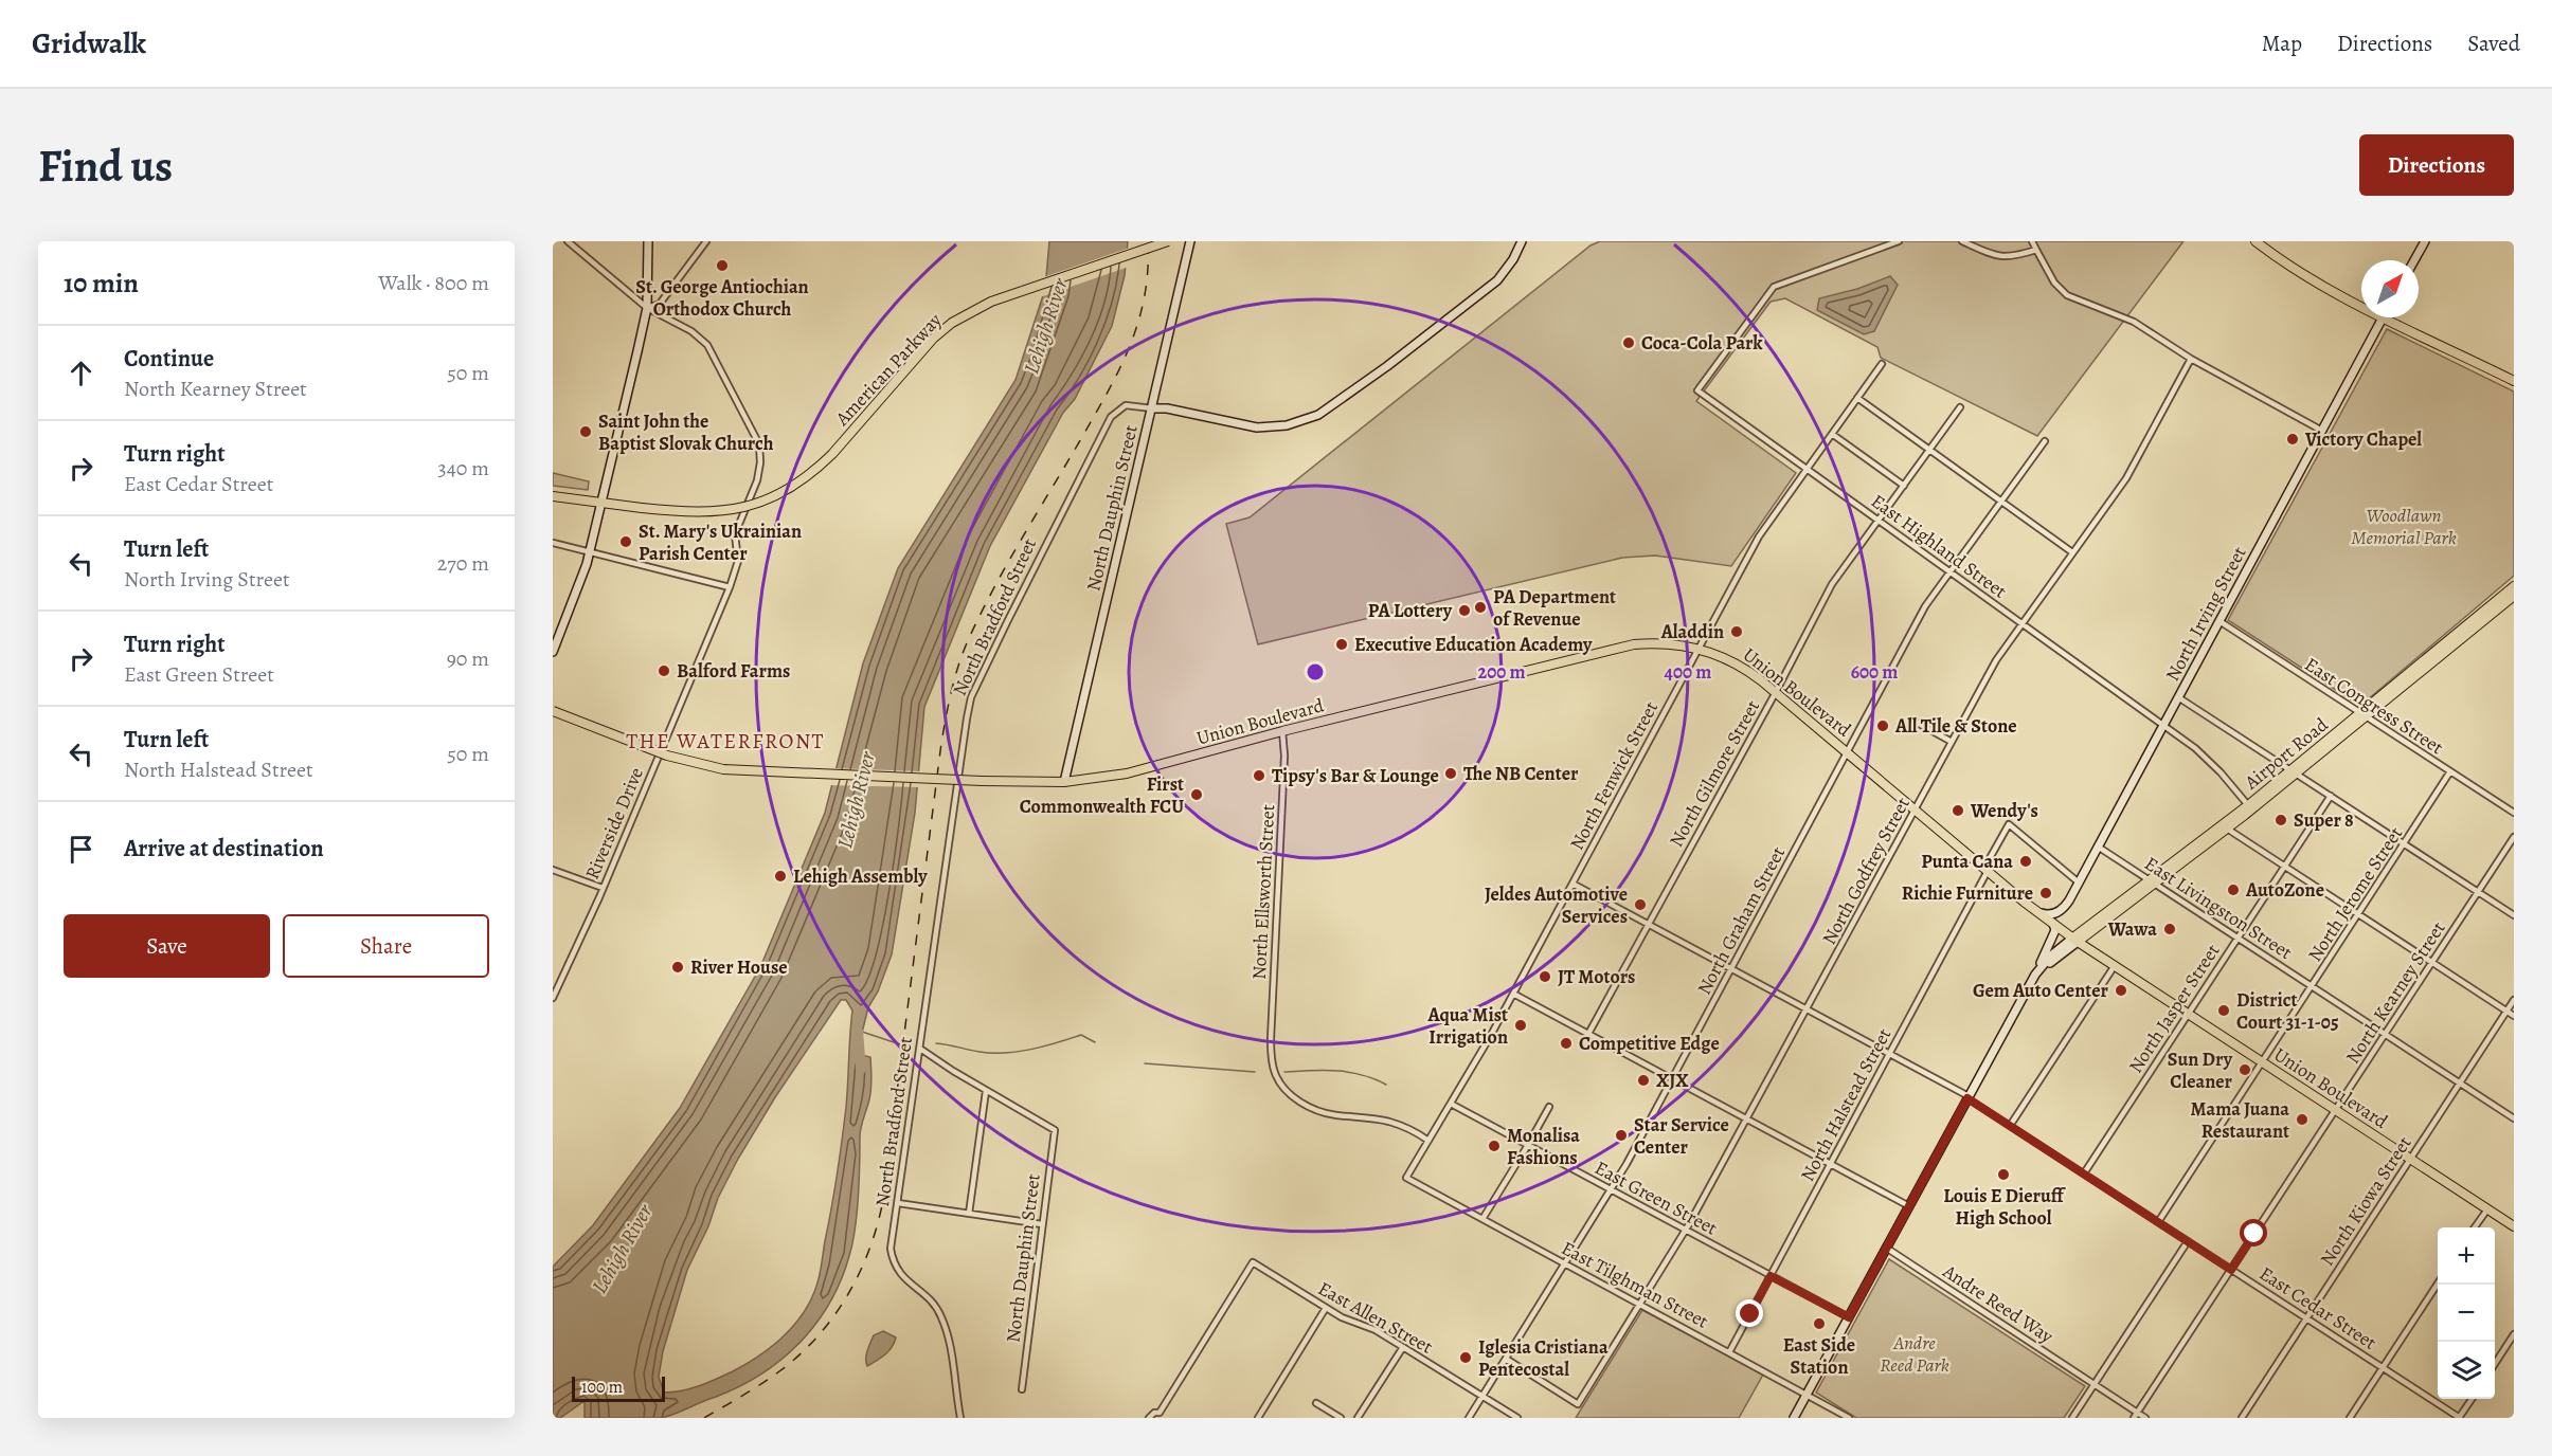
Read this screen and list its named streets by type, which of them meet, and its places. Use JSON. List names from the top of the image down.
{
  "streets": {
    "main road": ["American Parkway", "Union Boulevard", "Airport Road"],
    "street": [
      "North Dauphin Street",
      "East Highland Street",
      "North Irving Street",
      "North Bradford Street",
      "East Congress Street",
      "North Gilmore Street",
      "North Fenwick Street",
      "Riverside Drive",
      "North Godfrey Street",
      "North Ellsworth Street",
      "North Jerome Street",
      "East Livingston Street",
      "North Graham Street",
      "North Kearney Street",
      "North Jasper Street",
      "North Halstead Street",
      "East Green Street",
      "North Kiowa Street",
      "East Tilghman Street",
      "Andre Reed Way",
      "East Cedar Street",
      "East Allen Street"
    ]
  },
  "crossings": [
    ["North Dauphin Street", "North Bradford Street"],
    ["North Dauphin Street", "Union Boulevard"],
    ["East Highland Street", "North Irving Street"],
    ["East Highland Street", "Airport Road"],
    ["East Highland Street", "North Gilmore Street"],
    ["East Highland Street", "North Fenwick Street"],
    ["East Highland Street", "North Godfrey Street"],
    ["East Highland Street", "North Graham Street"],
    ["North Irving Street", "Union Boulevard"],
    ["North Irving Street", "East Congress Street"],
    ["North Irving Street", "East Livingston Street"],
    ["North Irving Street", "North Halstead Street"],
    ["Union Boulevard", "Airport Road"],
    ["Union Boulevard", "North Gilmore Street"],
    ["Union Boulevard", "North Fenwick Street"],
    ["Union Boulevard", "North Godfrey Street"],
    ["Union Boulevard", "North Ellsworth Street"],
    ["Union Boulevard", "North Jerome Street"],
    ["Union Boulevard", "North Graham Street"],
    ["Union Boulevard", "North Kearney Street"],
    ["Union Boulevard", "North Jasper Street"],
    ["Union Boulevard", "North Halstead Street"],
    ["Union Boulevard", "North Kiowa Street"],
    ["East Congress Street", "Airport Road"],
    ["East Congress Street", "North Jerome Street"],
    ["Airport Road", "East Livingston Street"],
    ["North Gilmore Street", "East Cedar Street"],
    ["North Fenwick Street", "North Ellsworth Street"],
    ["North Fenwick Street", "East Green Street"],
    ["North Fenwick Street", "East Tilghman Street"],
    ["North Fenwick Street", "East Cedar Street"],
    ["North Godfrey Street", "North Graham Street"],
    ["North Godfrey Street", "East Green Street"],
    ["North Godfrey Street", "East Tilghman Street"],
    ["North Godfrey Street", "East Cedar Street"],
    ["North Jerome Street", "East Livingston Street"],
    ["North Jerome Street", "East Cedar Street"],
    ["East Livingston Street", "North Kearney Street"],
    ["East Livingston Street", "North Jasper Street"],
    ["East Livingston Street", "North Kiowa Street"],
    ["North Graham Street", "East Green Street"],
    ["North Graham Street", "East Tilghman Street"],
    ["North Graham Street", "East Cedar Street"],
    ["North Graham Street", "East Allen Street"],
    ["North Kearney Street", "Andre Reed Way"],
    ["North Kearney Street", "East Cedar Street"],
    ["North Jasper Street", "East Cedar Street"],
    ["North Halstead Street", "East Green Street"],
    ["North Halstead Street", "East Tilghman Street"],
    ["North Halstead Street", "East Cedar Street"],
    ["North Kiowa Street", "East Cedar Street"]
  ],
  "districts": ["THE WATERFRONT"],
  "water": ["Lehigh River"],
  "parks": ["Woodlawn Memorial Park", "Andre Reed Park"],
  "places": [
    "St. George Antiochian Orthodox Church",
    "Coca-Cola Park",
    "Saint John the Baptist Slovak Church",
    "Victory Chapel",
    "St. Mary's Ukrainian Parish Center",
    "PA Department of Revenue",
    "PA Lottery",
    "Aladdin",
    "Executive Education Academy",
    "Balford Farms",
    "All Tile & Stone",
    "The NB Center",
    "Tipsy's Bar & Lounge",
    "First Commonwealth FCU",
    "Wendy's",
    "Super 8",
    "Punta Cana",
    "Lehigh Assembly",
    "AutoZone",
    "Richie Furniture",
    "Jeldes Automotive Services",
    "Wawa",
    "River House",
    "JT Motors",
    "Gem Auto Center",
    "District Court 31-1-05",
    "Aqua Mist Irrigation",
    "Competitive Edge",
    "Sun Dry Cleaner",
    "XJX",
    "Mama Juana Restaurant",
    "Star Service Center",
    "Monalisa Fashions",
    "Louis E Dieruff High School",
    "East Side Station",
    "Iglesia Cristiana Pentecostal"
  ],
  "scale_bar": "100 m",
  "north": "top right",
  "page": {
    "header": "Gridwalk",
    "nav": ["Map", "Directions", "Saved"],
    "buttons": [
      "Directions",
      ["Save", "Share"]
    ],
    "title": "Find us",
    "heading": ["10 min", "Walk · 800 m"],
    "list": [
      ["Continue", "North Kearney Street", "50 m"],
      ["Turn right", "East Cedar Street", "340 m"],
      ["Turn left", "North Irving Street", "270 m"],
      ["Turn right", "East Green Street", "90 m"],
      ["Turn left", "North Halstead Street", "50 m"],
      "Arrive at destination"
    ],
    "map_buttons": ["+", "−"],
    "scale": "100 m"
  },
  "rings": ["200 m", "400 m", "600 m"]
}
